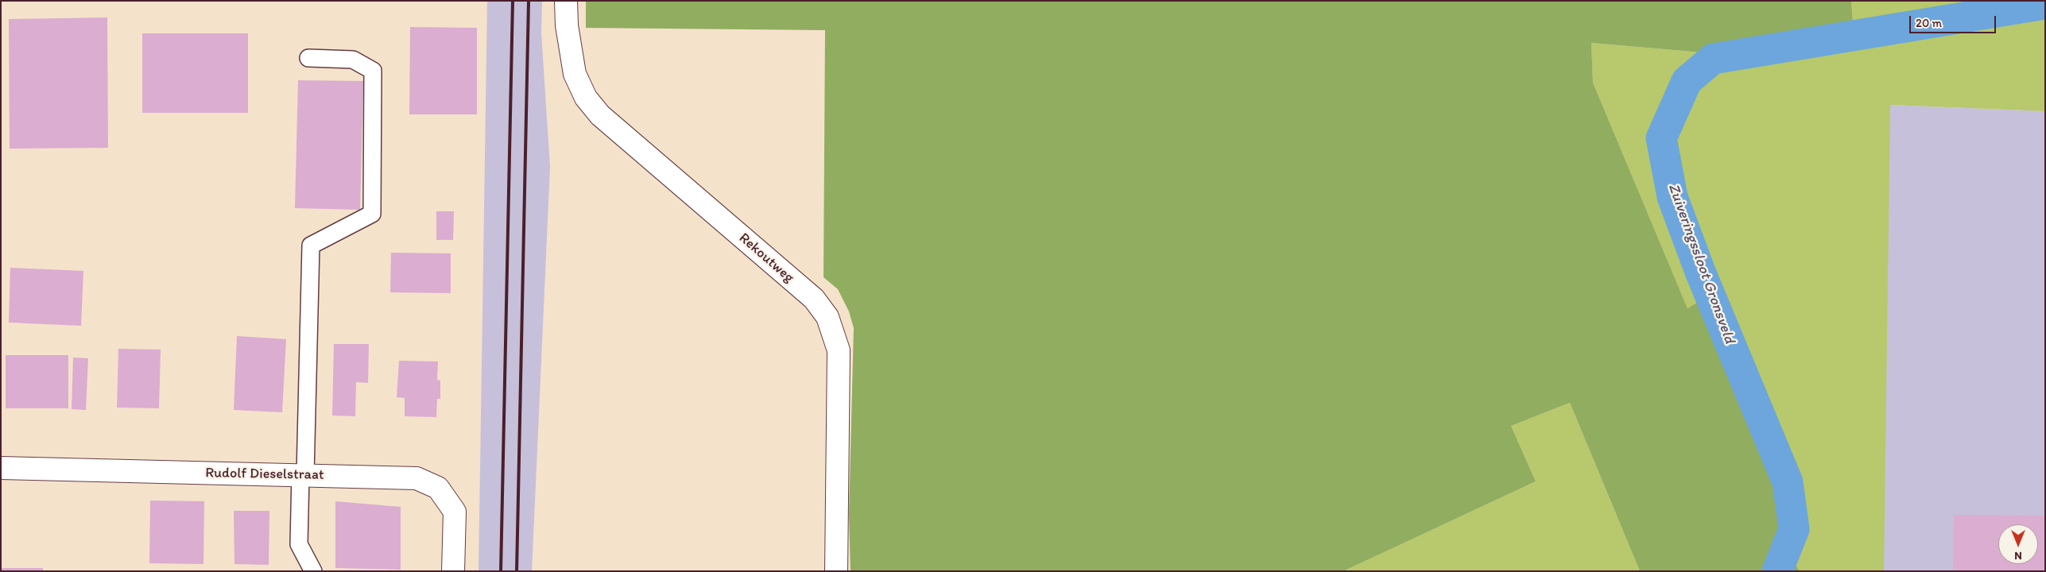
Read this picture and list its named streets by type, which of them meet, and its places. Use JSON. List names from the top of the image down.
{
  "streets": {
    "street": ["Rekoutweg", "Rudolf Dieselstraat"]
  },
  "water": ["Zuiveringssloot Gronsveld"],
  "scale_bar": "20 m",
  "north": "bottom"
}
